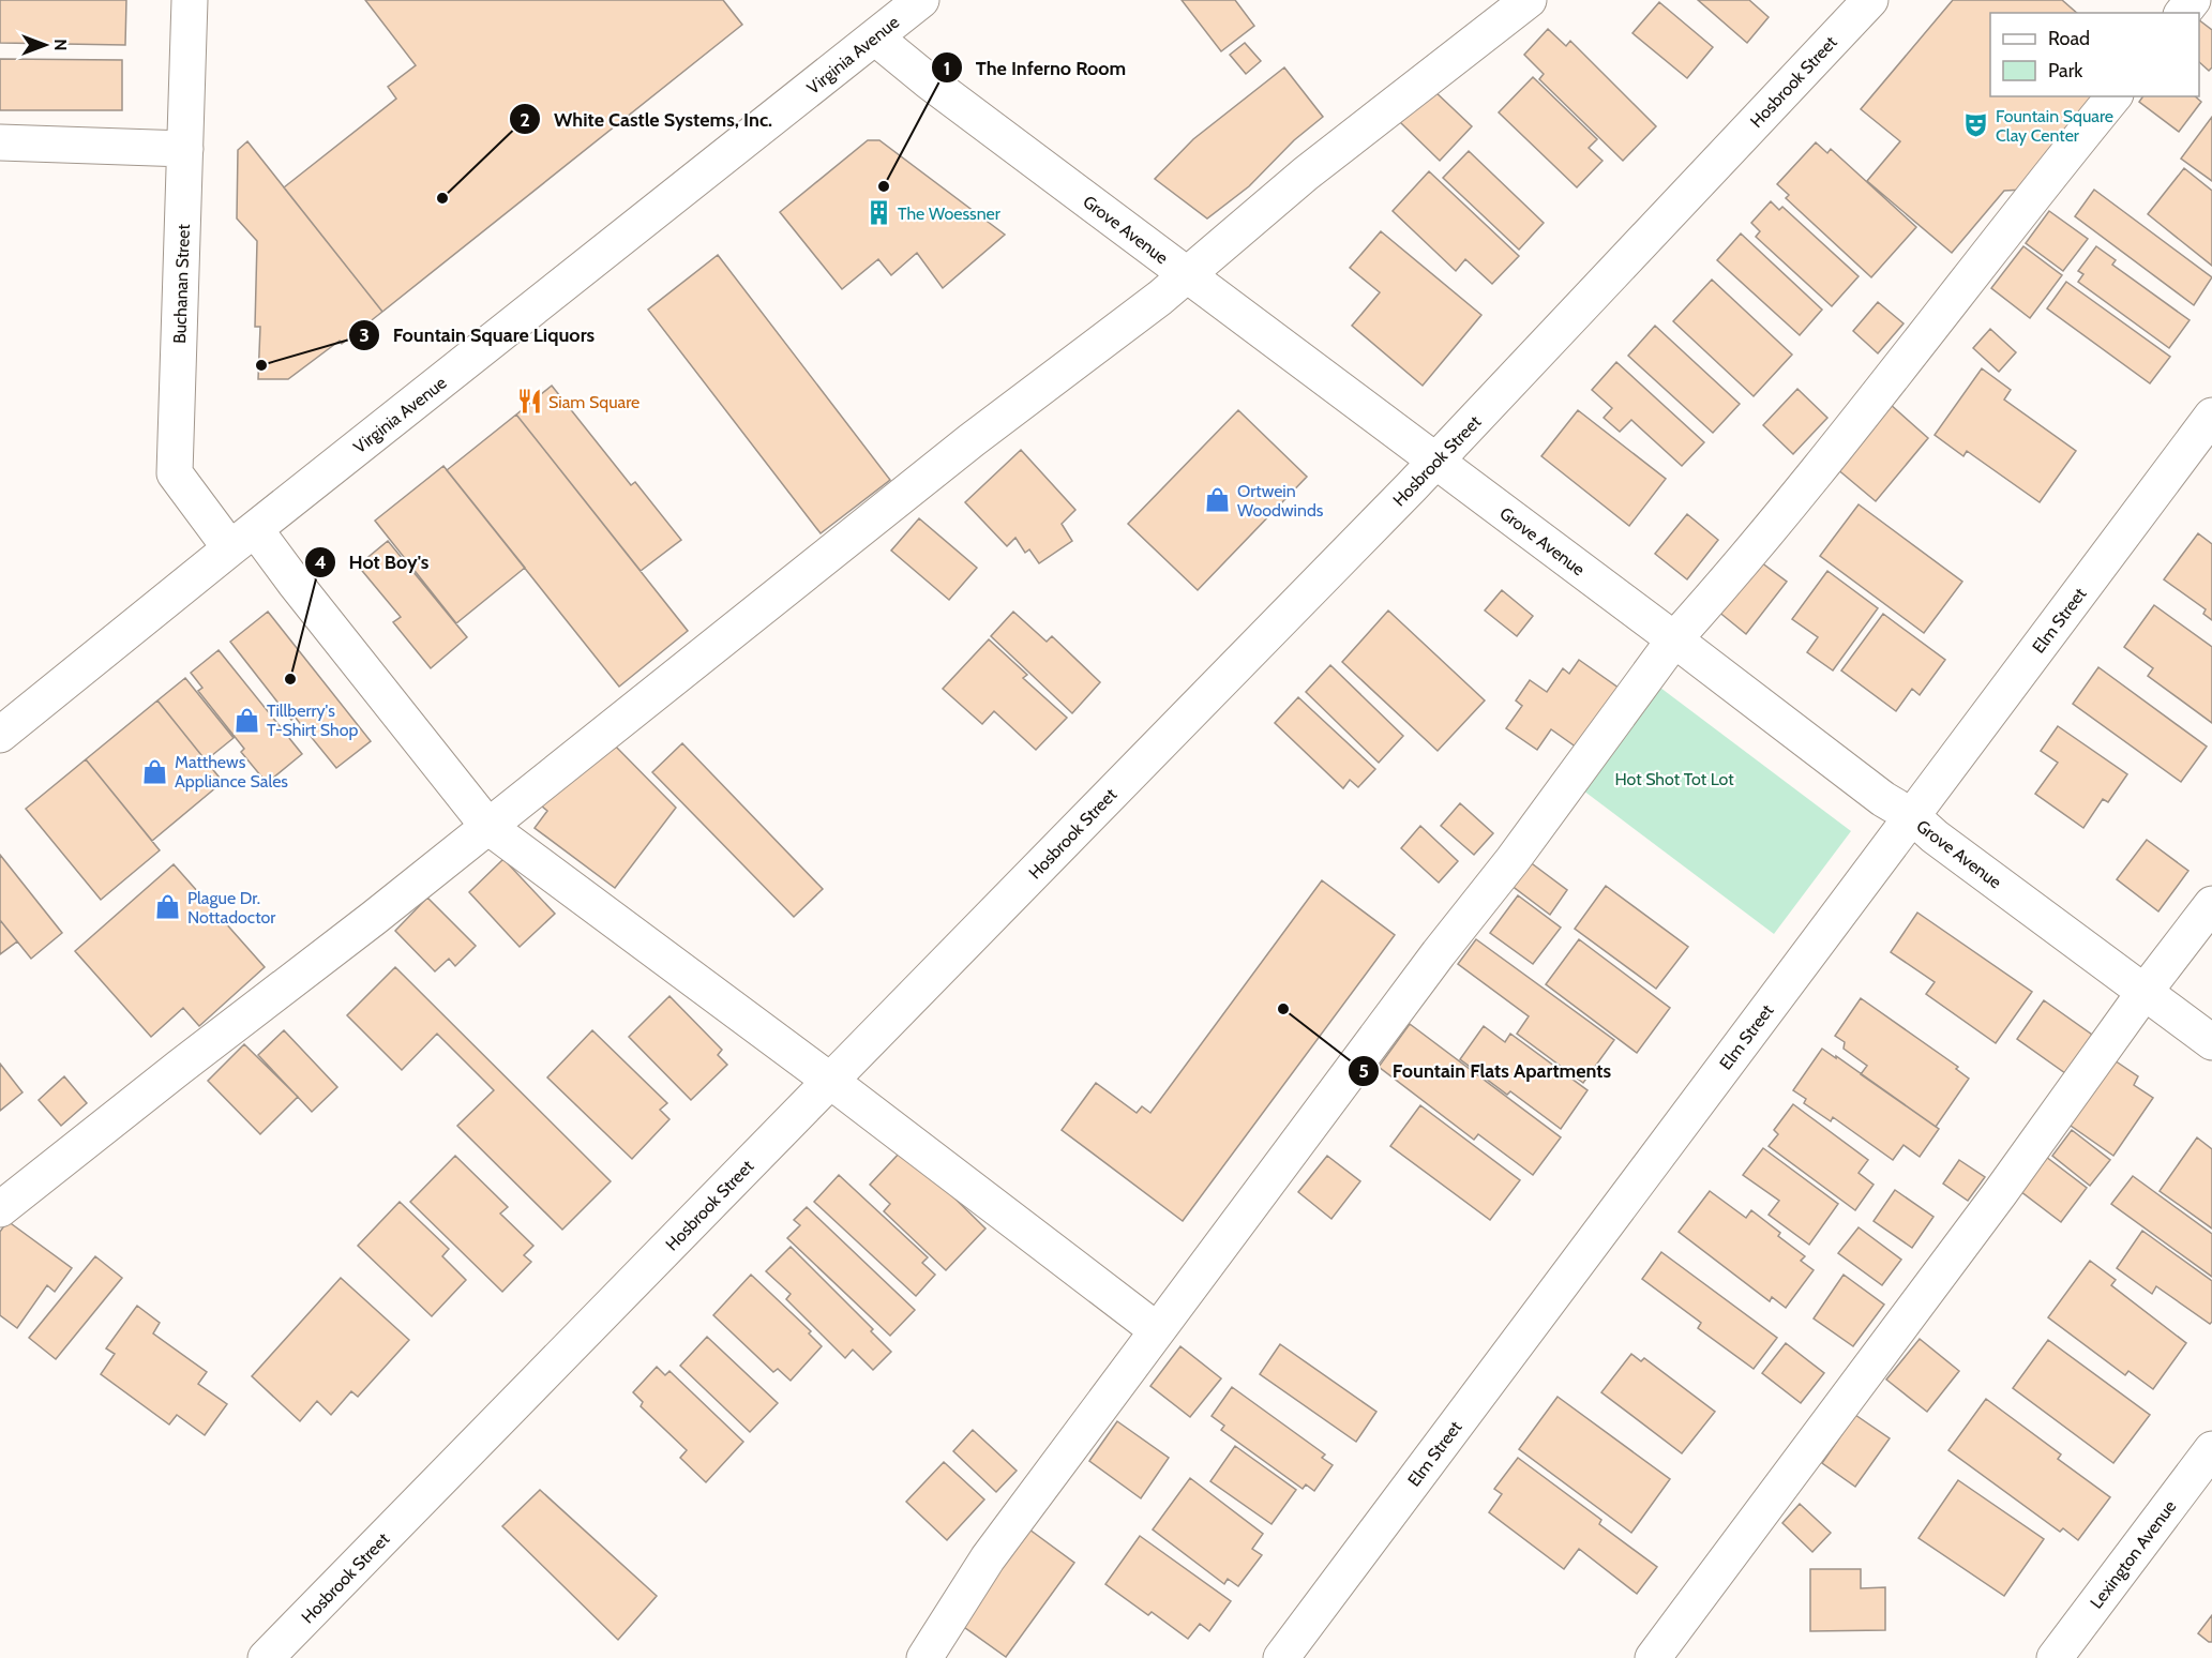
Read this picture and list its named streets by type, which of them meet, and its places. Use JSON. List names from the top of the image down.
{
  "streets": {
    "street": [
      "Virginia Avenue",
      "Hosbrook Street",
      "Grove Avenue",
      "Buchanan Street",
      "Elm Street",
      "Lexington Avenue"
    ]
  },
  "crossings": [
    ["Virginia Avenue", "Grove Avenue"],
    ["Virginia Avenue", "Buchanan Street"],
    ["Hosbrook Street", "Grove Avenue"],
    ["Hosbrook Street", "Buchanan Street"],
    ["Grove Avenue", "Elm Street"]
  ],
  "parks": ["Hot Shot Tot Lot"],
  "places": {
    "theatre": ["Fountain Square Clay Center"],
    "other": [
      "The Inferno Room",
      "White Castle Systems, Inc.",
      "Fountain Square Liquors",
      "Hot Boy's",
      "Fountain Flats Apartments"
    ],
    "building": ["The Woessner"],
    "restaurant": ["Siam Square"],
    "shop": [
      "Ortwein Woodwinds",
      "Tillberry's T-Shirt Shop",
      "Matthews Appliance Sales",
      "Plague Dr. Nottadoctor"
    ]
  },
  "legend": ["Road", "Park"],
  "north": "right"
}
